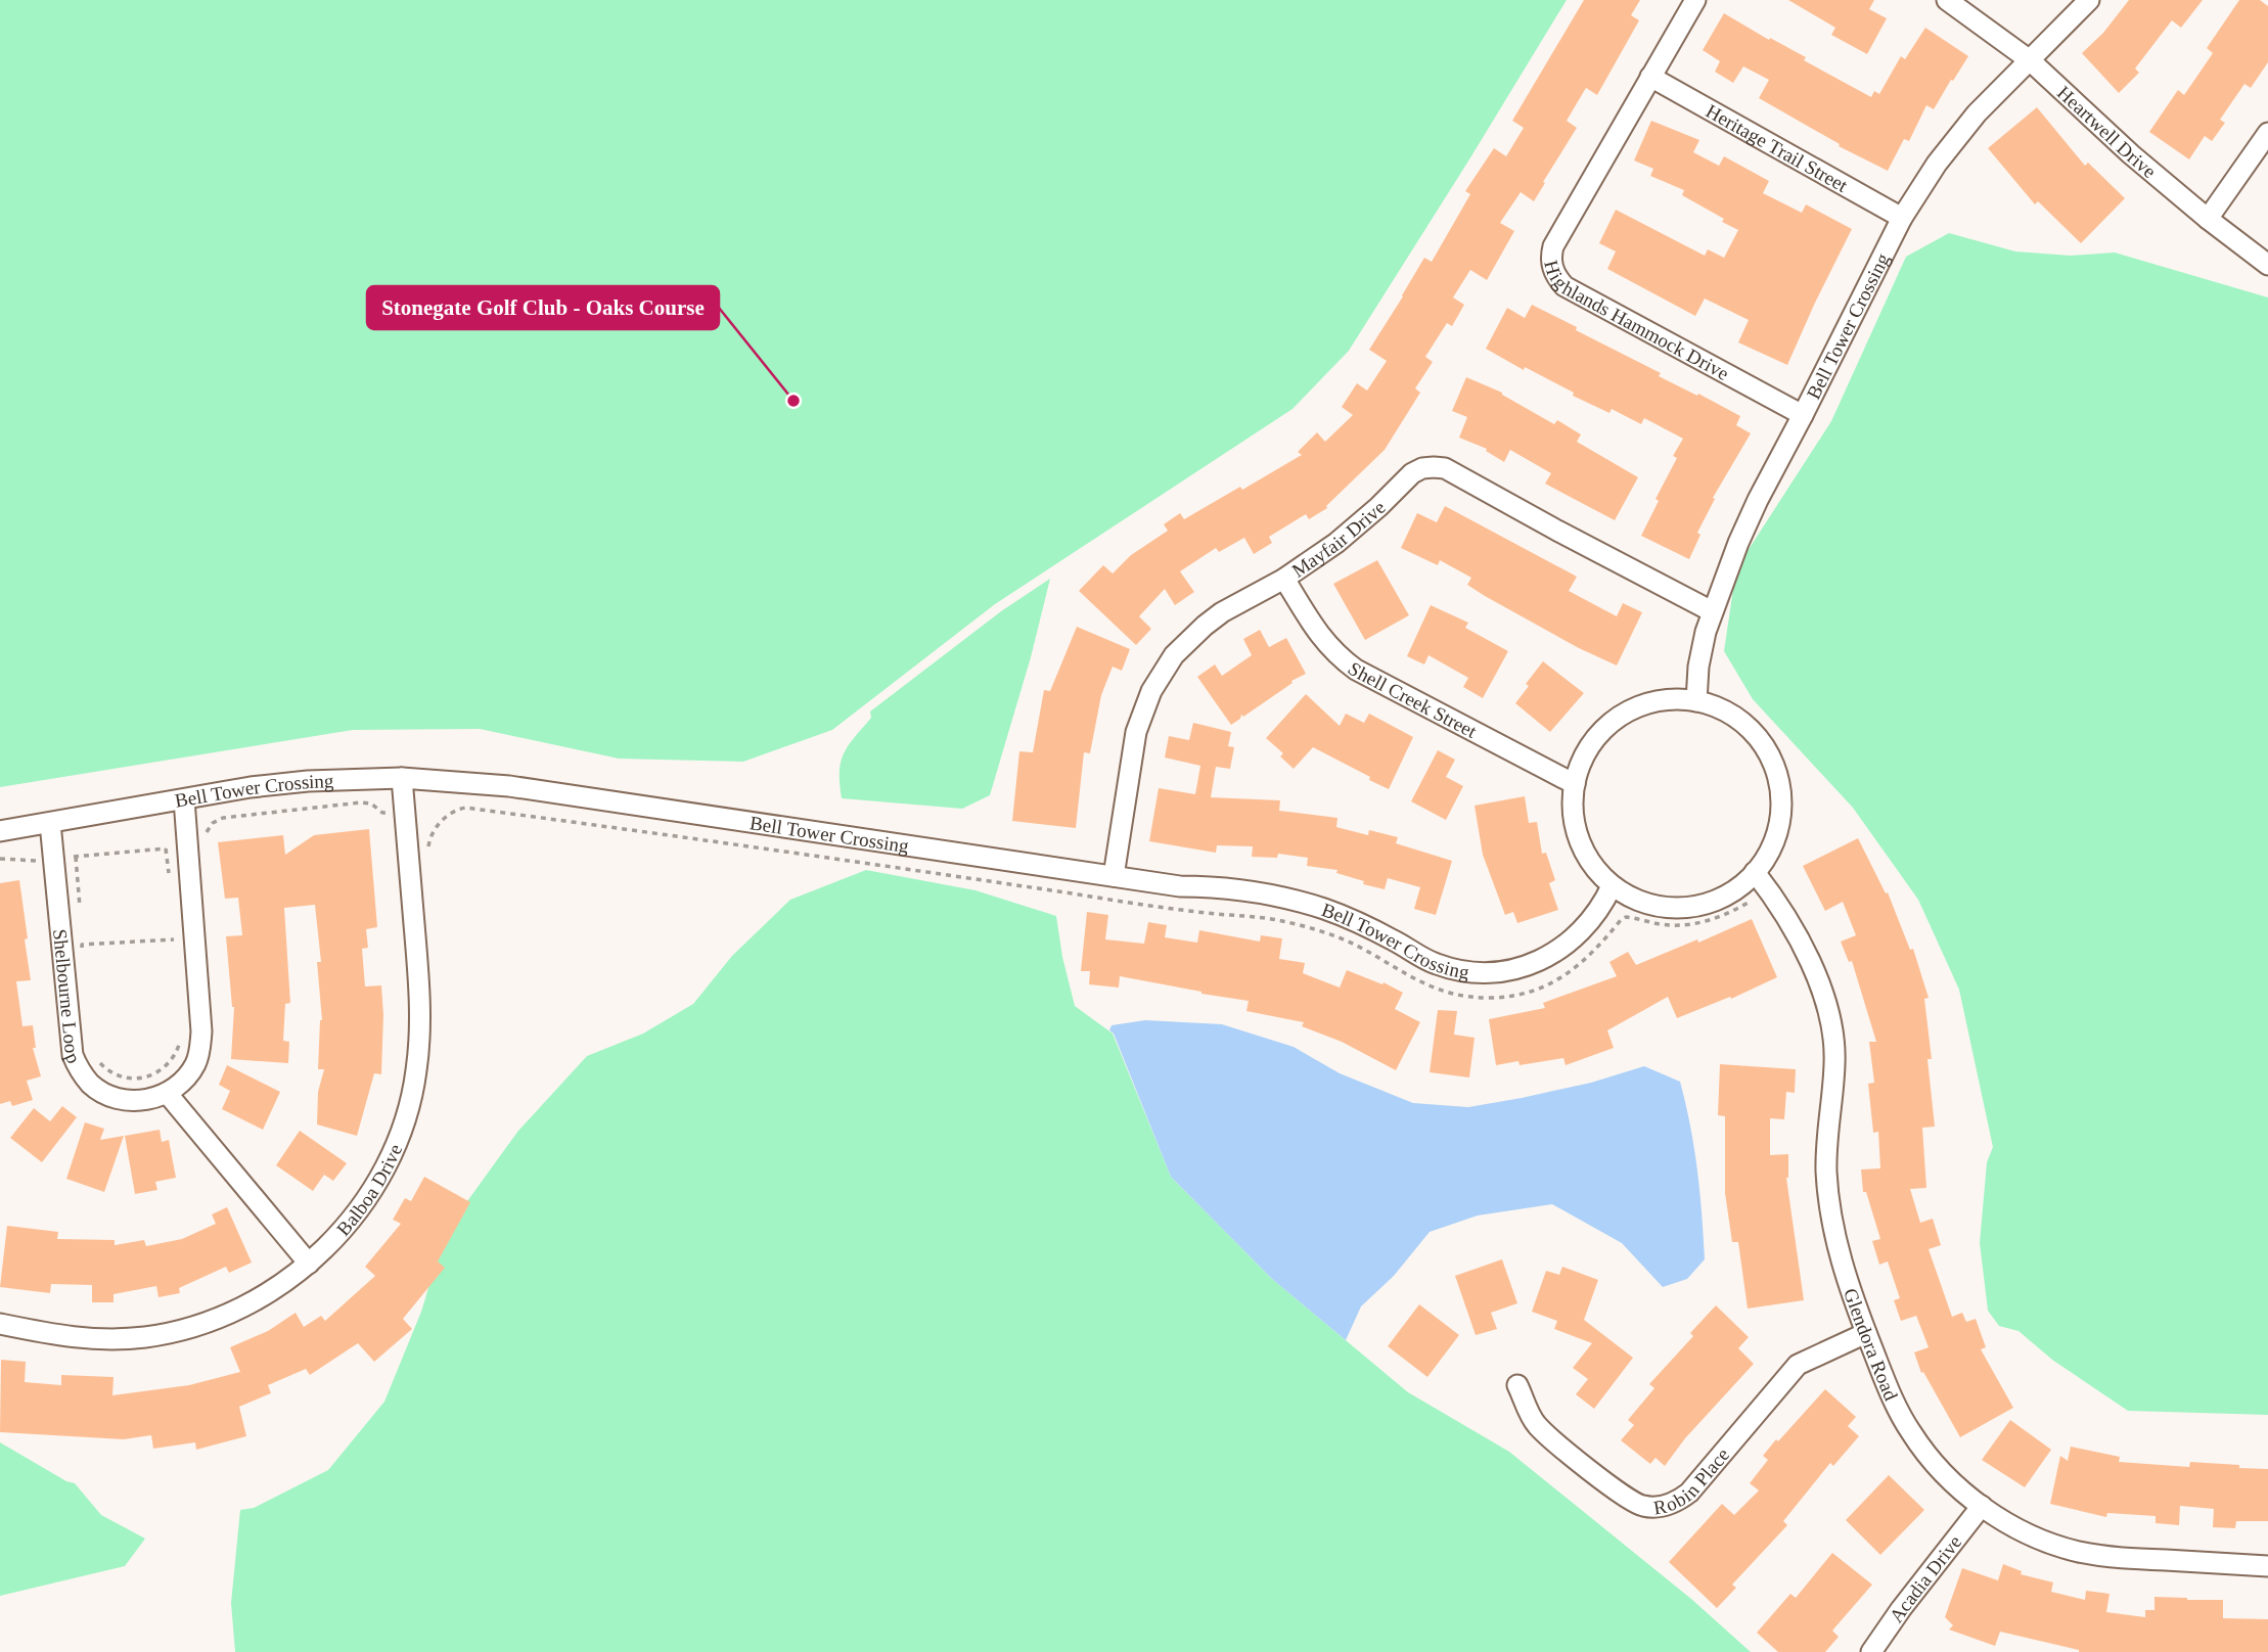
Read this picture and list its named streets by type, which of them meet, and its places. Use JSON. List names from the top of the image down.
{
  "streets": {
    "street": [
      "Heartwell Drive",
      "Heritage Trail Street",
      "Highlands Hammock Drive",
      "Bell Tower Crossing",
      "Mayfair Drive",
      "Shell Creek Street",
      "Shelbourne Loop",
      "Balboa Drive",
      "Glendora Road",
      "Robin Place",
      "Acadia Drive"
    ]
  },
  "crossings": [
    ["Heartwell Drive", "Bell Tower Crossing"],
    ["Heritage Trail Street", "Highlands Hammock Drive"],
    ["Heritage Trail Street", "Bell Tower Crossing"],
    ["Highlands Hammock Drive", "Bell Tower Crossing"],
    ["Bell Tower Crossing", "Mayfair Drive"],
    ["Bell Tower Crossing", "Shell Creek Street"],
    ["Bell Tower Crossing", "Shelbourne Loop"],
    ["Bell Tower Crossing", "Balboa Drive"],
    ["Bell Tower Crossing", "Glendora Road"],
    ["Mayfair Drive", "Shell Creek Street"],
    ["Shell Creek Street", "Glendora Road"],
    ["Glendora Road", "Robin Place"],
    ["Glendora Road", "Acadia Drive"]
  ],
  "places": ["Stonegate Golf Club - Oaks Course"]
}
